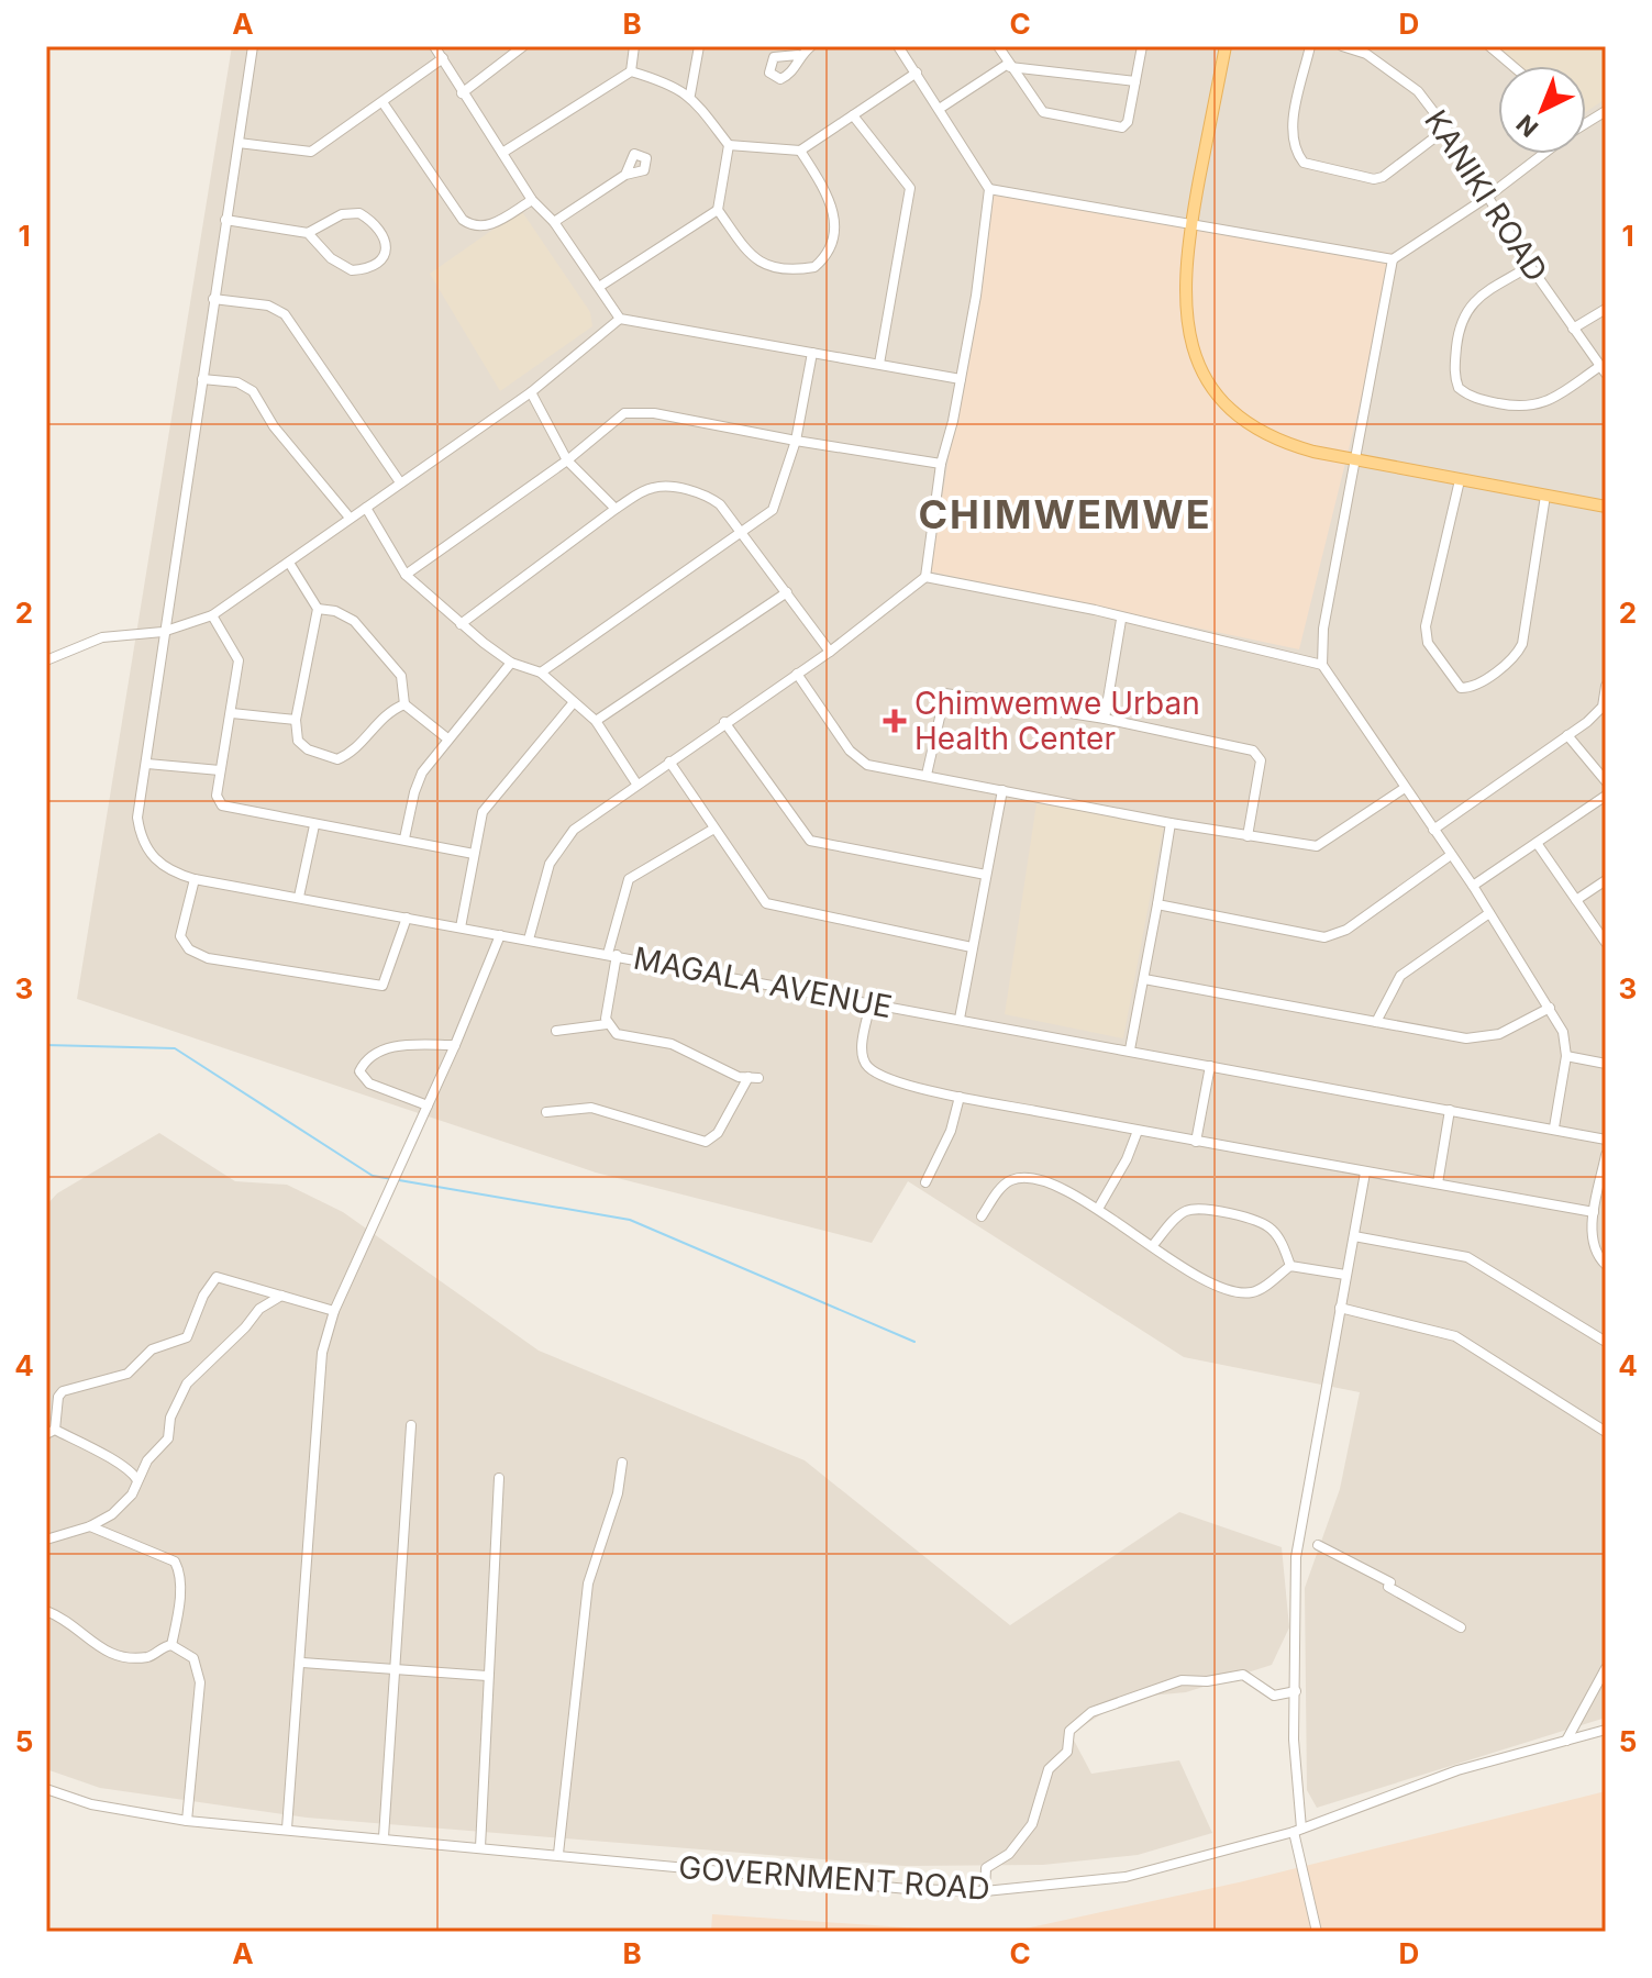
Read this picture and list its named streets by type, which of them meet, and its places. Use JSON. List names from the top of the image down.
{
  "streets": {
    "street": ["KANIKI ROAD", "MAGALA AVENUE", "GOVERNMENT ROAD"]
  },
  "districts": ["CHIMWEMWE"],
  "places": {
    "health": ["Chimwemwe Urban Health Center"]
  },
  "north": "bottom left",
  "grid": {
    "columns": [
      "A",
      "B",
      "C",
      "D"
    ],
    "rows": [
      "1",
      "2",
      "3",
      "4",
      "5"
    ]
  }
}
